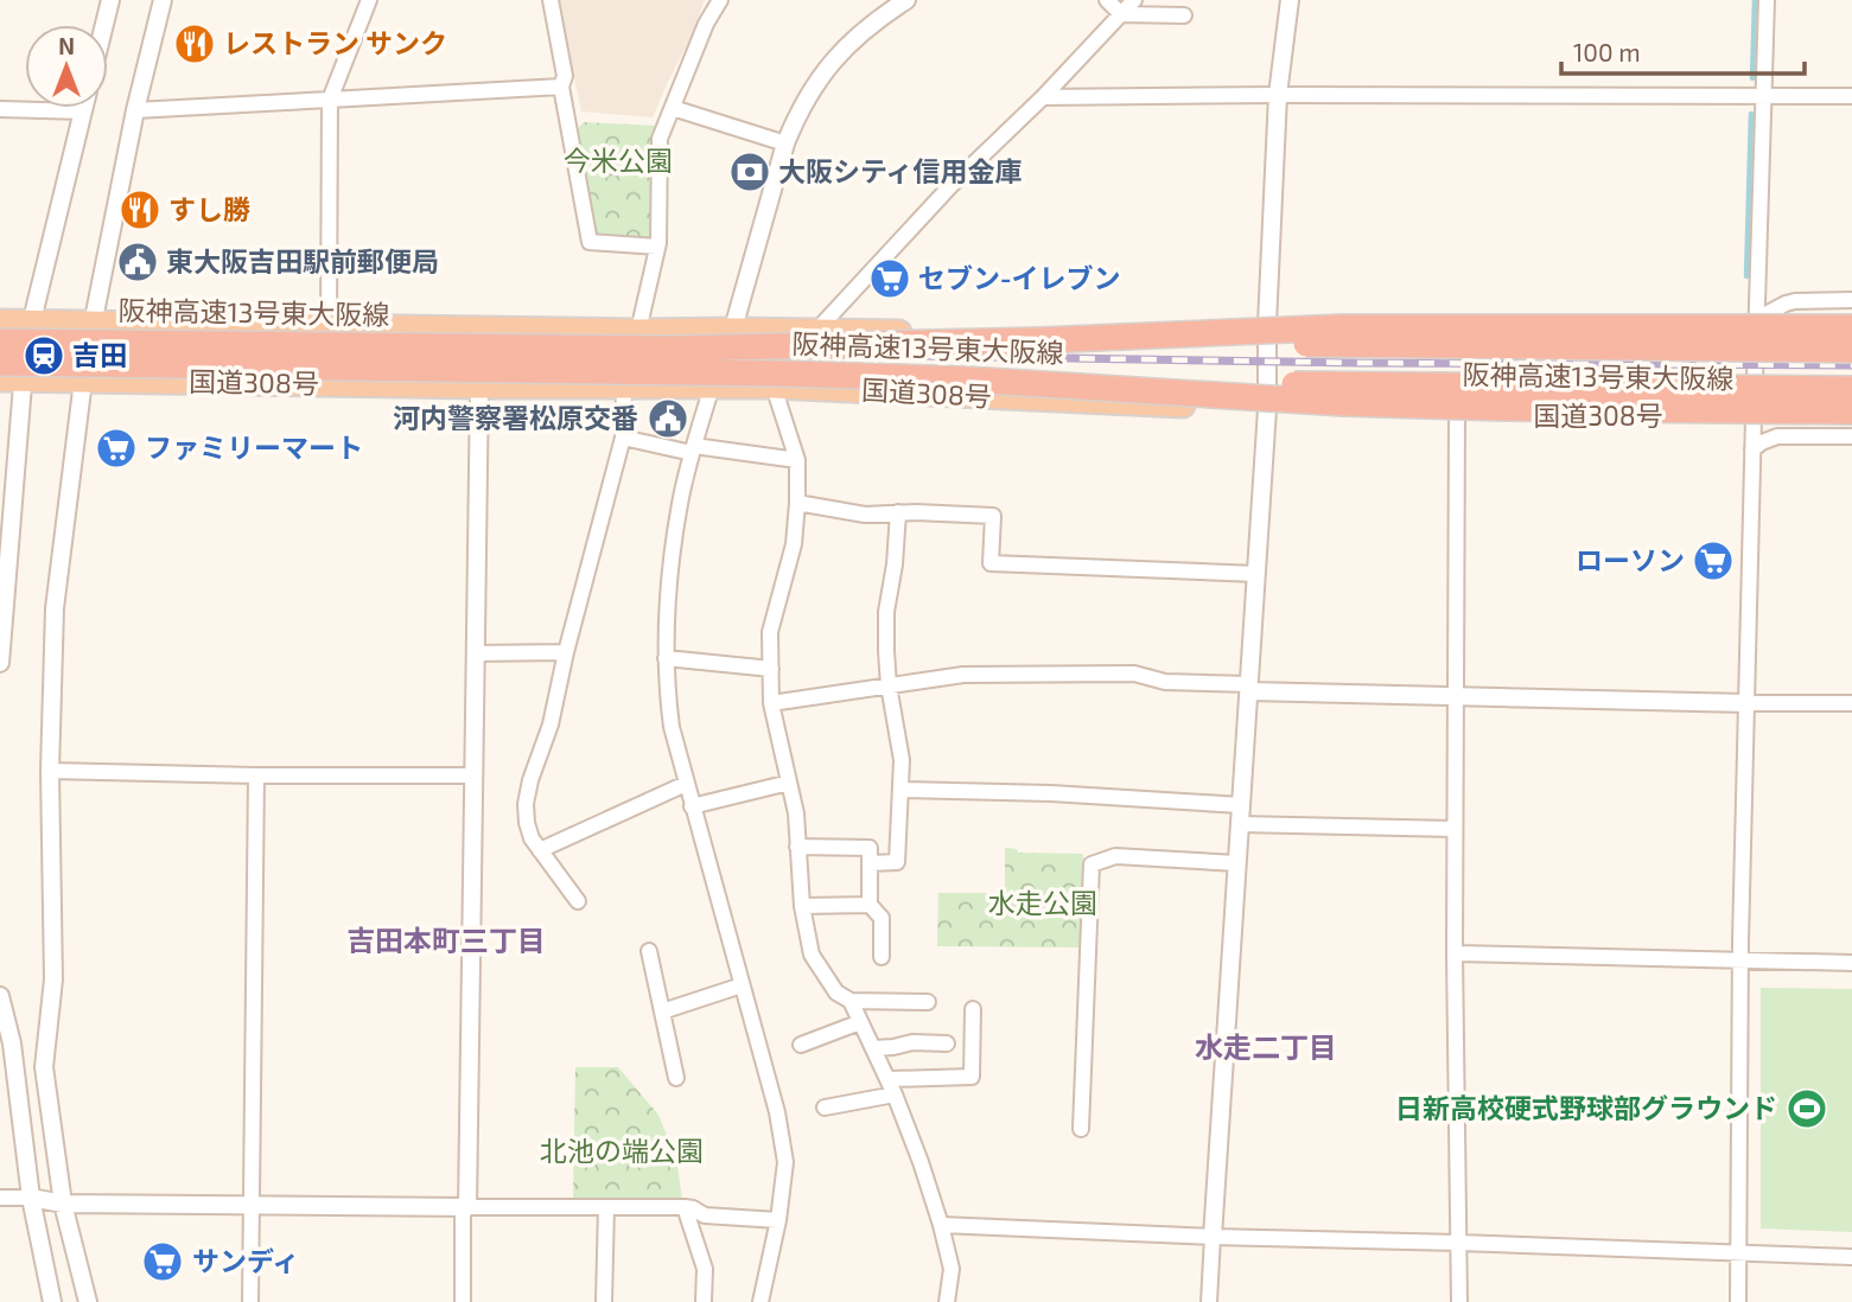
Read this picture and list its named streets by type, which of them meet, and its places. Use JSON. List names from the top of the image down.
{
  "streets": {
    "highway": ["阪神高速13号東大阪線", "国道308号"]
  },
  "districts": ["吉田本町三丁目", "水走二丁目"],
  "parks": ["今米公園", "水走公園", "北池の端公園"],
  "places": {
    "restaurant": ["レストラン サンク", "すし勝"],
    "bank": ["大阪シティ信用金庫"],
    "public building": ["東大阪吉田駅前郵便局", "河内警察署松原交番"],
    "supermarket": [
      "セブン-イレブン",
      "ファミリーマート",
      "ローソン",
      "サンディ"
    ],
    "station": ["吉田"],
    "sports": ["日新高校硬式野球部グラウンド"]
  },
  "scale_bar": "100 m",
  "north": "top"
}
